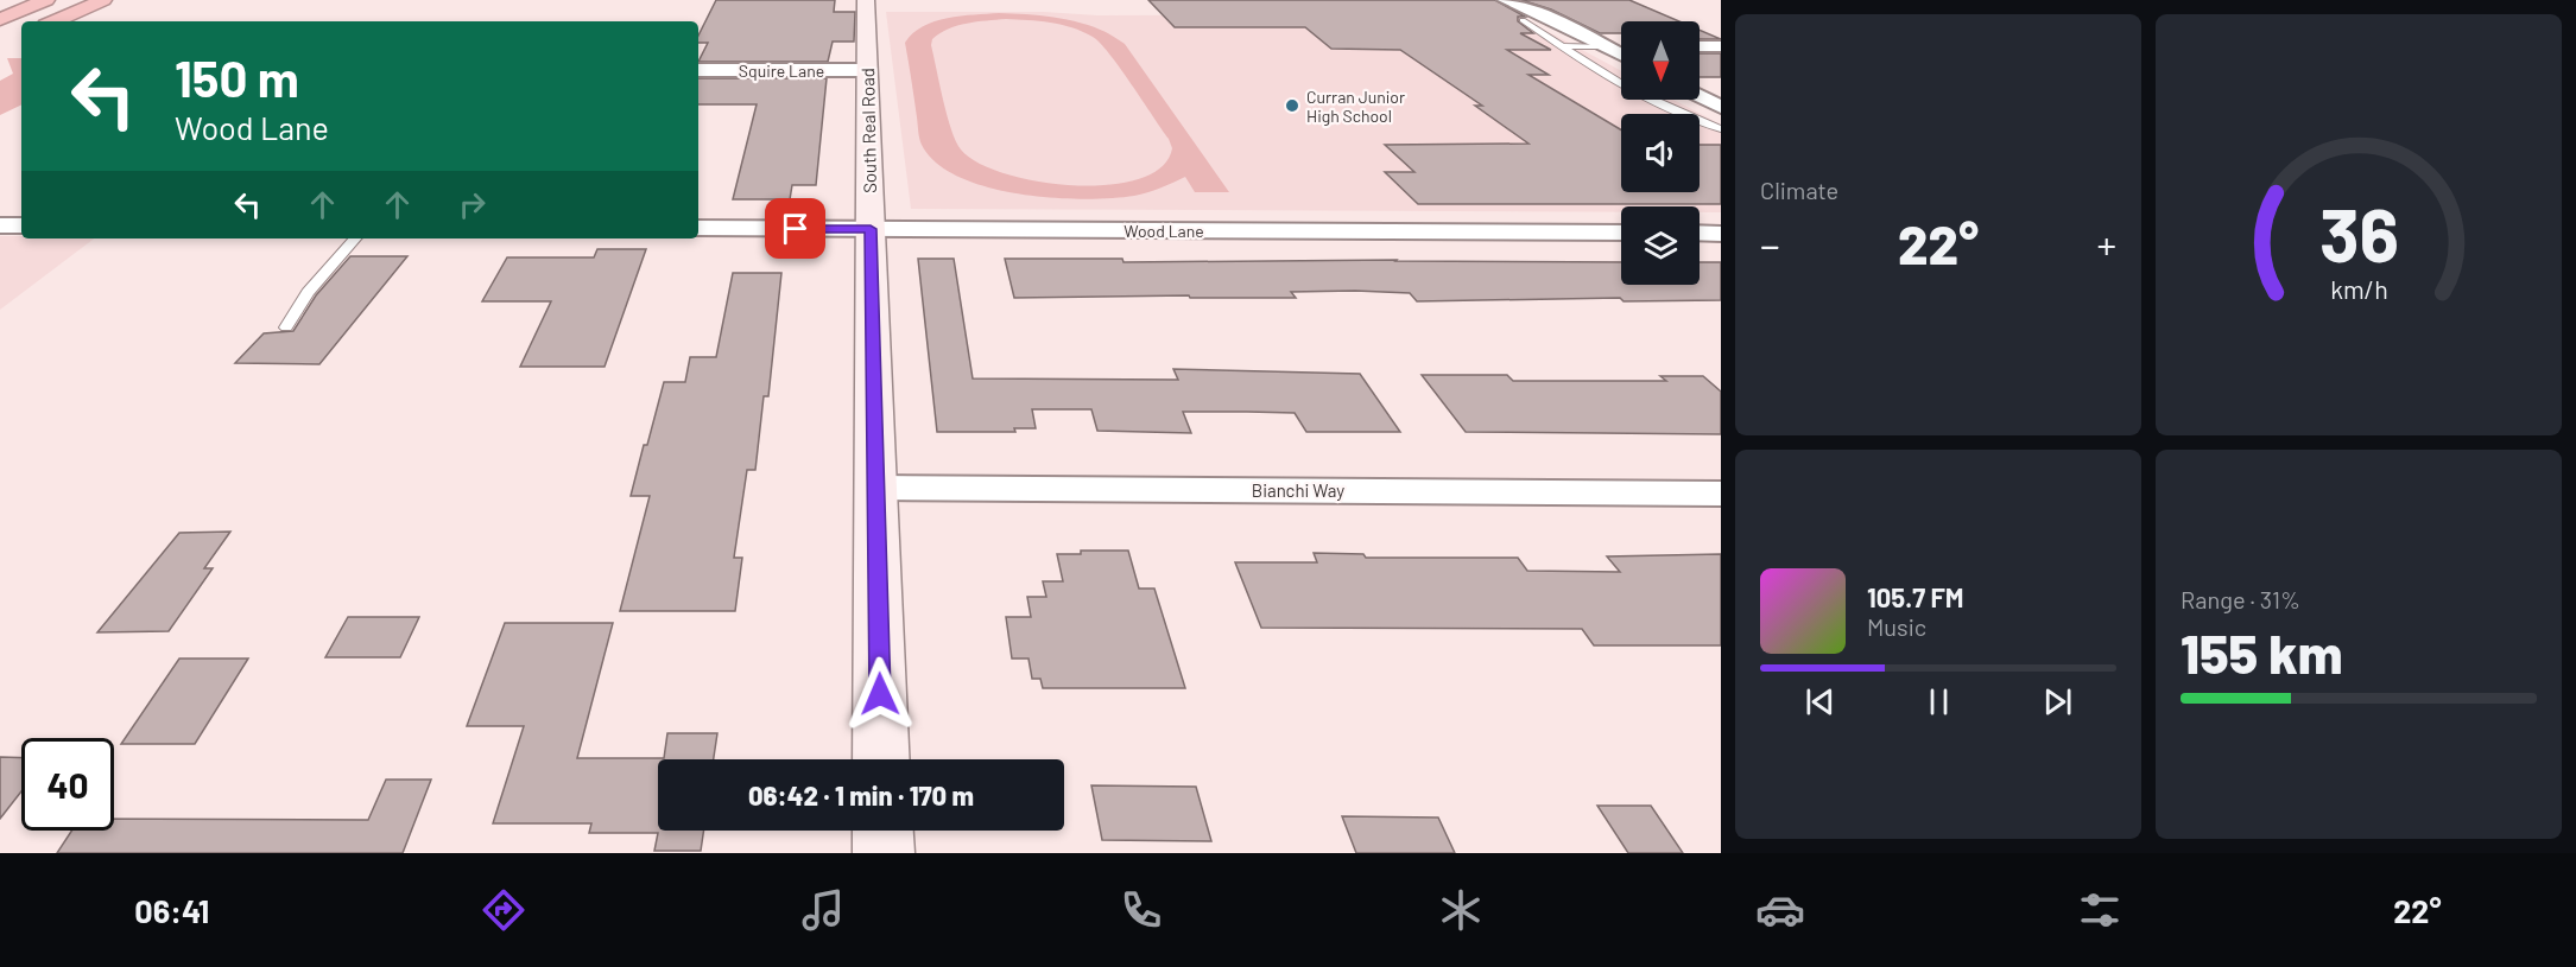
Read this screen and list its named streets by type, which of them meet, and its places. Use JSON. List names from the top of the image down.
{
  "streets": {
    "street": [
      "Squire Lane",
      "South Real Road",
      "Wood Lane",
      "Bianchi Way"
    ]
  },
  "crossings": [
    ["Squire Lane", "South Real Road"],
    ["South Real Road", "Wood Lane"],
    ["South Real Road", "Bianchi Way"]
  ],
  "places": ["Curran Junior High School"],
  "north": "bottom",
  "page": {
    "tile": [
      "Climate",
      ["Range · 31%", "155 km"]
    ],
    "turn": ["150 m", "Wood Lane"],
    "heat": ["−", "22°", "+"],
    "song": ["105.7 FM", "Music"],
    "limit": "40",
    "trip": "06:42 · 1 min · 170 m",
    "tabs": ["06:41", "22°"],
    "gauge": ["36", "km/h"]
  }
}
